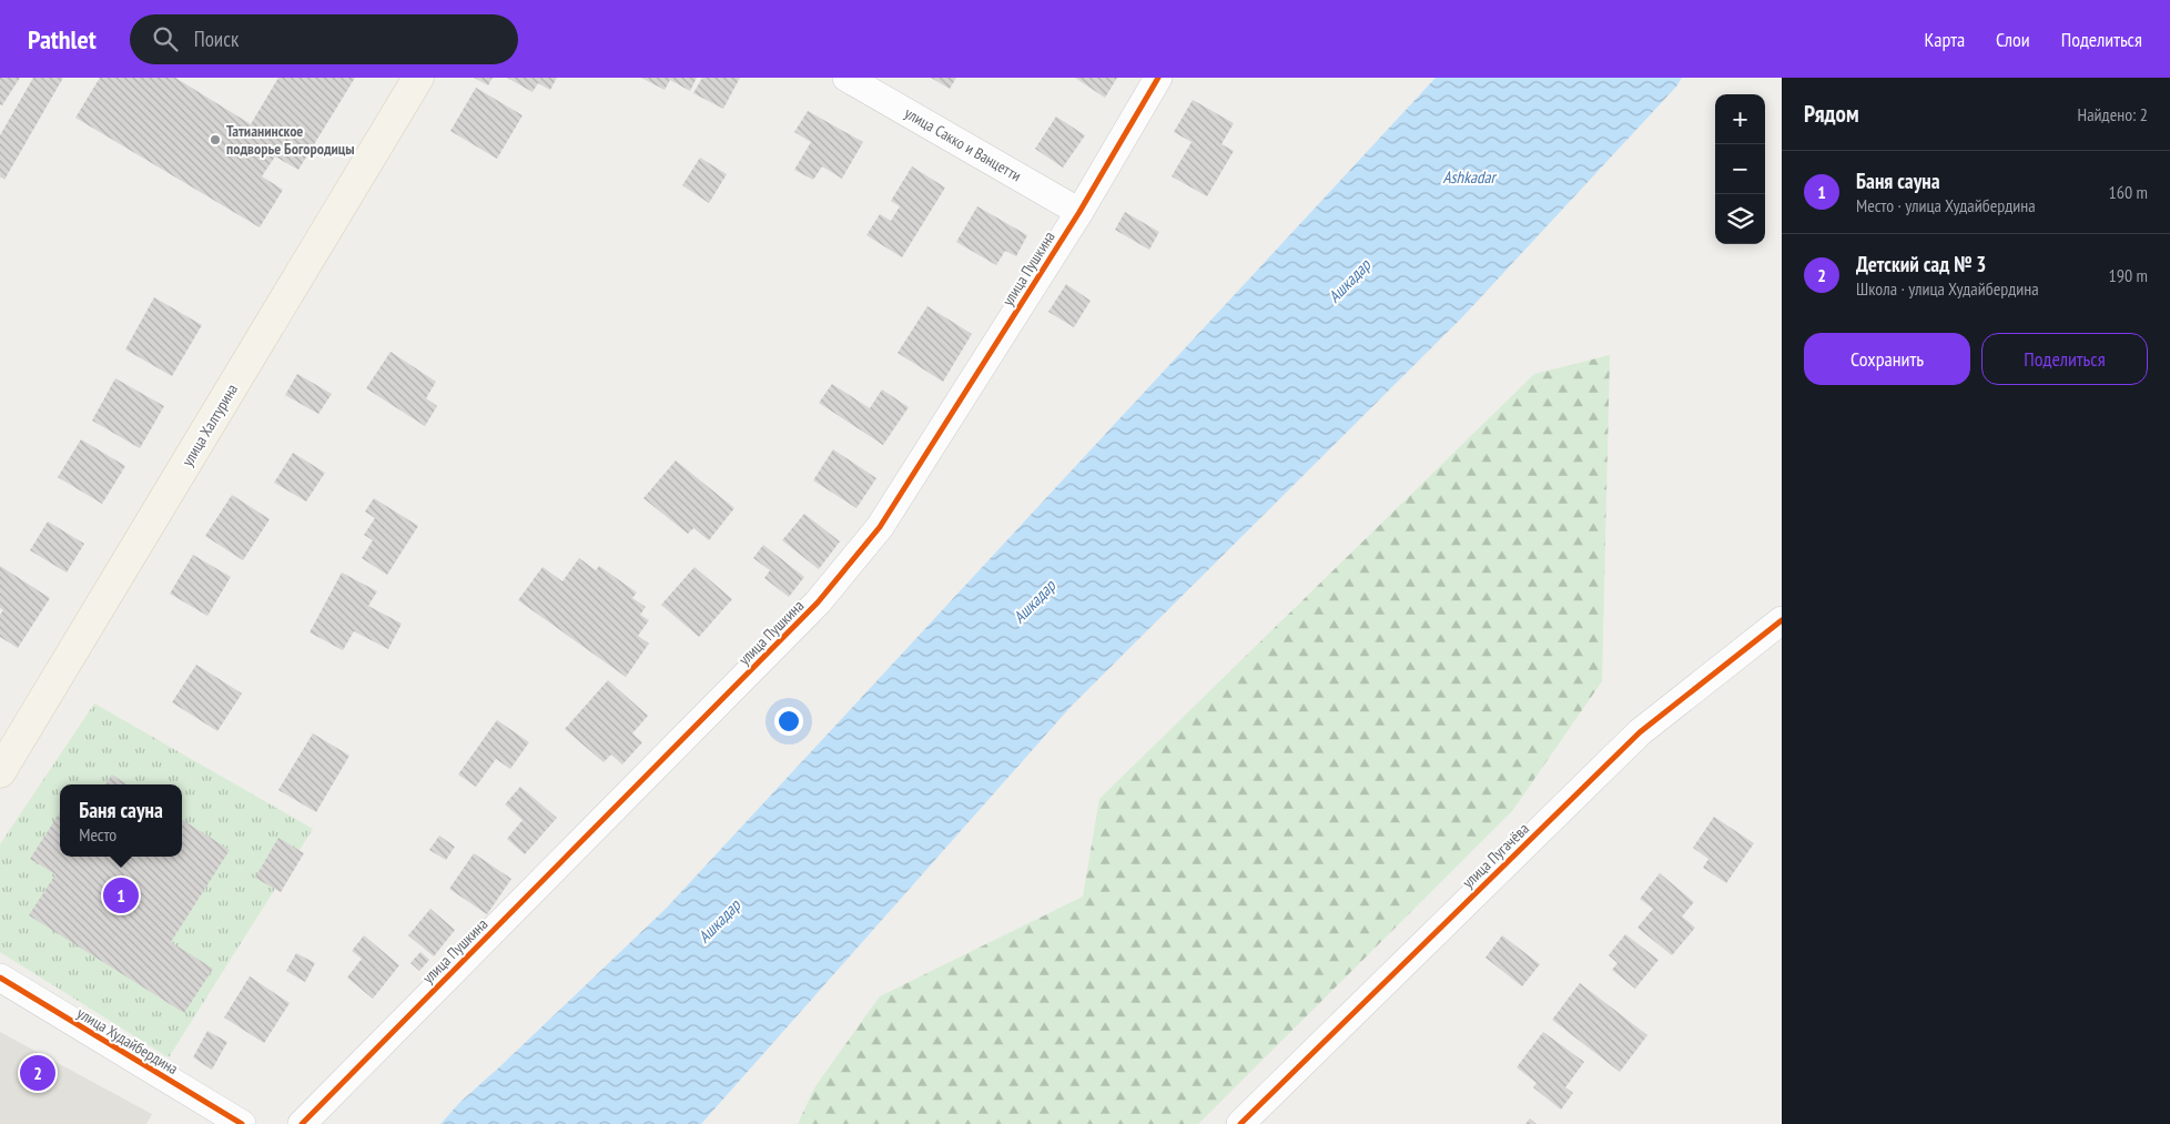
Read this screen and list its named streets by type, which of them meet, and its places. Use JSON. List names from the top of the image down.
{
  "streets": {
    "main road": ["улица Халтурина"],
    "street": [
      "улица Сакко и Ванцетти",
      "улица Пушкина",
      "улица Пугачёва",
      "улица Худайбердина"
    ]
  },
  "crossings": [
    ["улица Сакко и Ванцетти", "улица Пушкина"]
  ],
  "water": ["Ashkadar", "Ашкадар"],
  "places": ["Татианинское подворье Богородицы"],
  "page": {
    "header": "Pathlet",
    "search": "Поиск",
    "nav": ["Карта", "Слои", "Поделиться"],
    "heading": ["Рядом", "Найдено: 2"],
    "map_buttons": ["+", "−"],
    "list": [
      {
        "mark": "1",
        "name": "Баня сауна",
        "note": "Место · улица Худайбердина",
        "value": "160 m"
      },
      {
        "mark": "2",
        "name": "Детский сад № 3",
        "note": "Школа · улица Худайбердина",
        "value": "190 m"
      }
    ],
    "buttons": ["Сохранить", "Поделиться"],
    "popup": ["Баня сауна", "Место"],
    "pins": ["1", "2"]
  }
}
